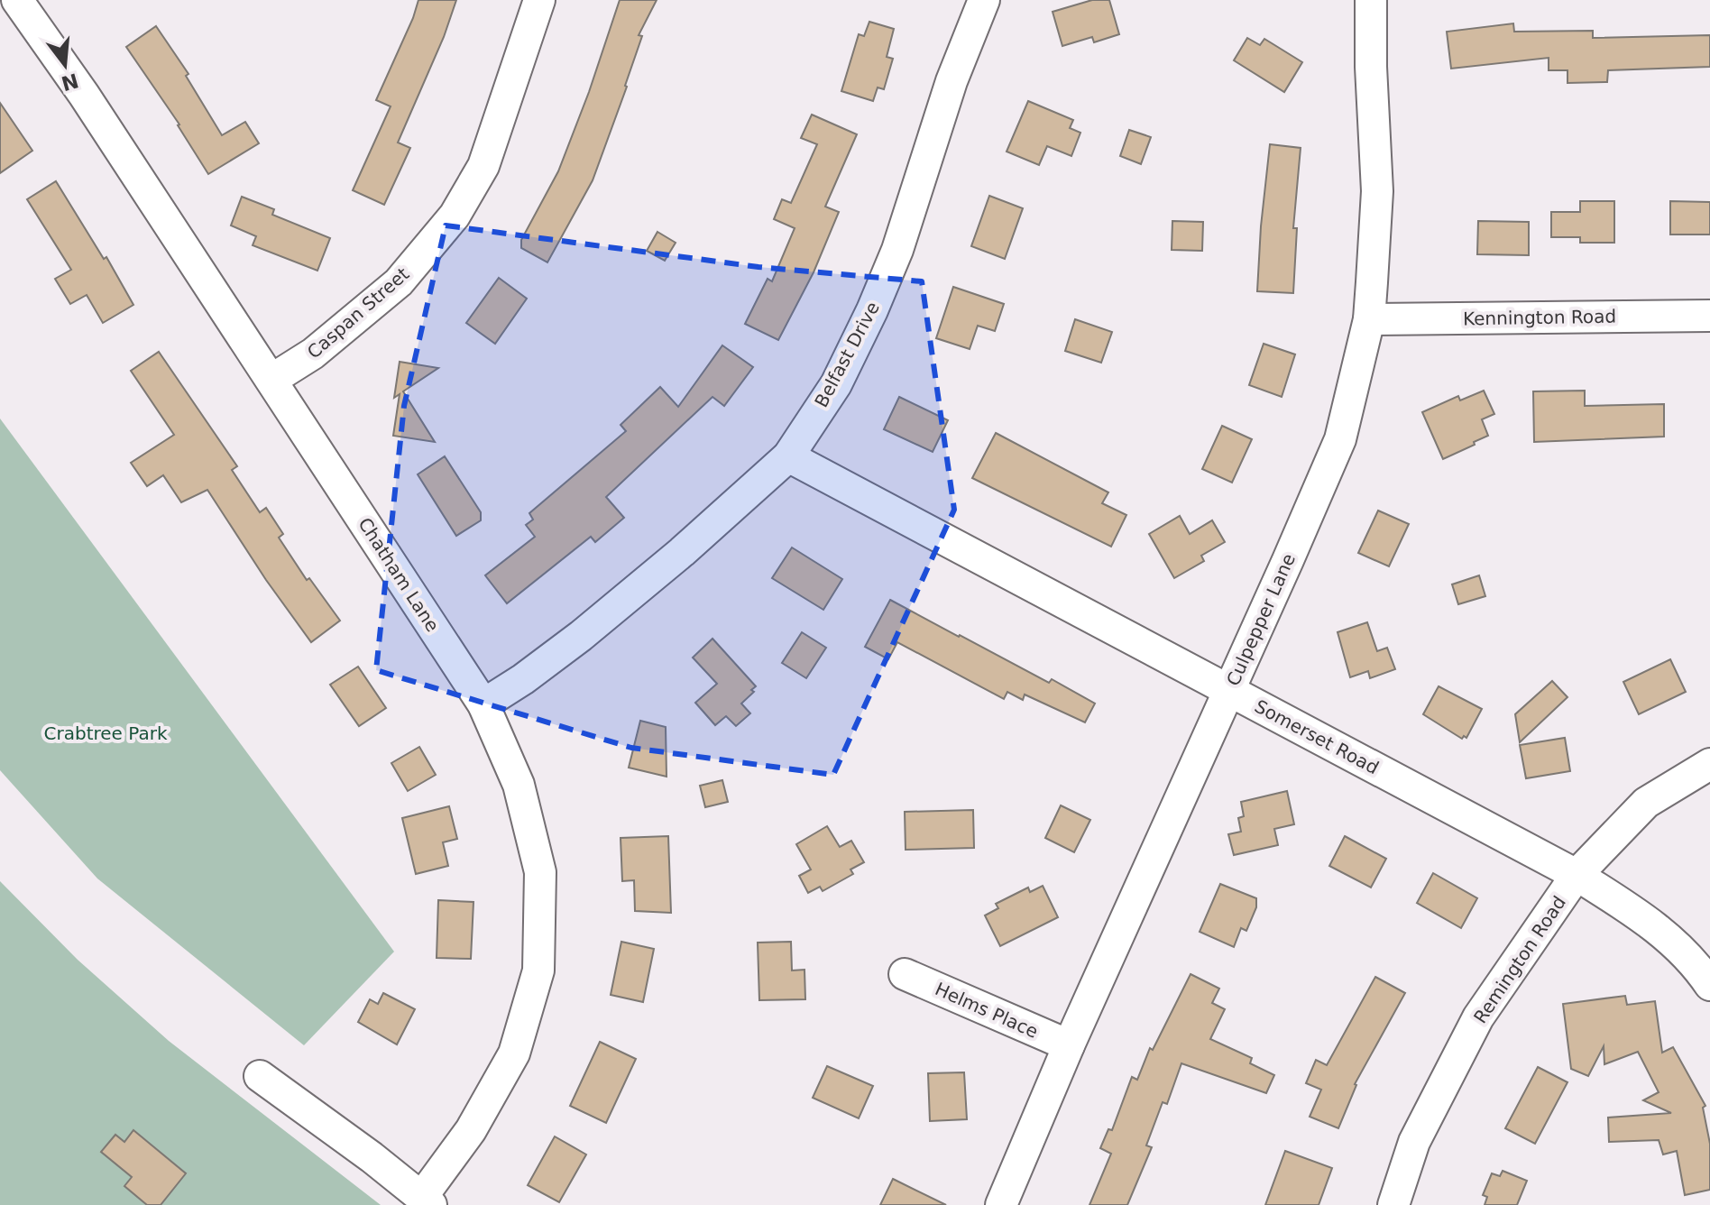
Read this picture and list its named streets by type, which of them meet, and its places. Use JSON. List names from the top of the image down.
{
  "streets": {
    "street": [
      "Caspan Street",
      "Kennington Road",
      "Belfast Drive",
      "Chatham Lane",
      "Culpepper Lane",
      "Somerset Road",
      "Remington Road",
      "Helms Place"
    ]
  },
  "crossings": [
    ["Caspan Street", "Chatham Lane"],
    ["Kennington Road", "Culpepper Lane"],
    ["Belfast Drive", "Chatham Lane"],
    ["Belfast Drive", "Somerset Road"],
    ["Culpepper Lane", "Somerset Road"],
    ["Culpepper Lane", "Helms Place"],
    ["Somerset Road", "Remington Road"]
  ],
  "parks": ["Crabtree Park"],
  "north": "bottom"
}
